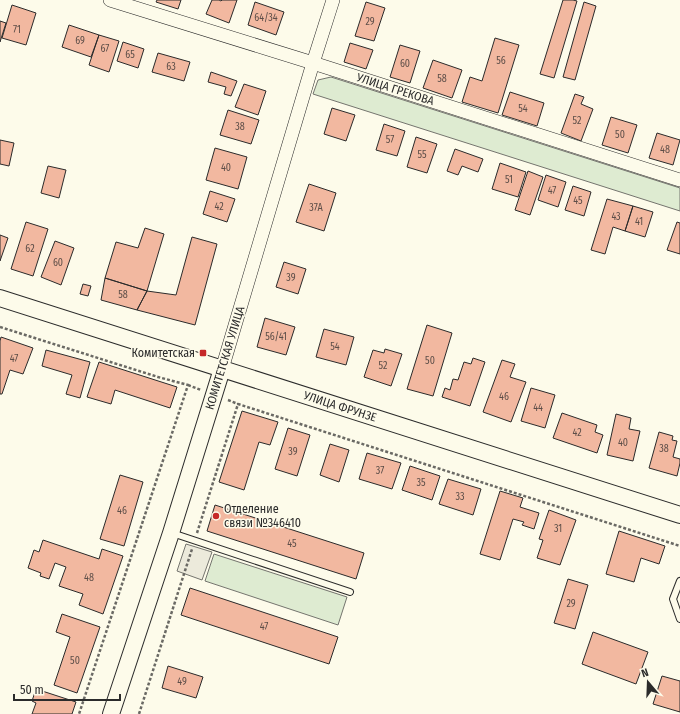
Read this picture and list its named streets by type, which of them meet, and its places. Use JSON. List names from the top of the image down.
{
  "streets": {
    "street": ["УЛИЦА ГРЕКОВА", "КОМИТЕТСКАЯ УЛИЦА", "УЛИЦА ФРУНЗЕ"]
  },
  "crossings": [
    ["УЛИЦА ГРЕКОВА", "КОМИТЕТСКАЯ УЛИЦА"],
    ["КОМИТЕТСКАЯ УЛИЦА", "УЛИЦА ФРУНЗЕ"]
  ],
  "places": {
    "transit": ["Комитетская"],
    "other": ["Отделение связи №346410"]
  },
  "house_numbers": [
    "64/34",
    "29",
    "71",
    "69",
    "67",
    "65",
    "56",
    "60",
    "63",
    "58",
    "54",
    "52",
    "38",
    "50",
    "57",
    "48",
    "55",
    "40",
    "51",
    "47",
    "45",
    "42",
    "37А",
    "43",
    "41",
    "62",
    "60",
    "39",
    "58",
    "56/41",
    "54",
    "47",
    "50",
    "52",
    "46",
    "44",
    "42",
    "40",
    "38",
    "39",
    "37",
    "35",
    "33",
    "46",
    "31",
    "45",
    "48",
    "29",
    "47",
    "50",
    "49"
  ],
  "scale_bar": "50 m",
  "north": "top"
}
